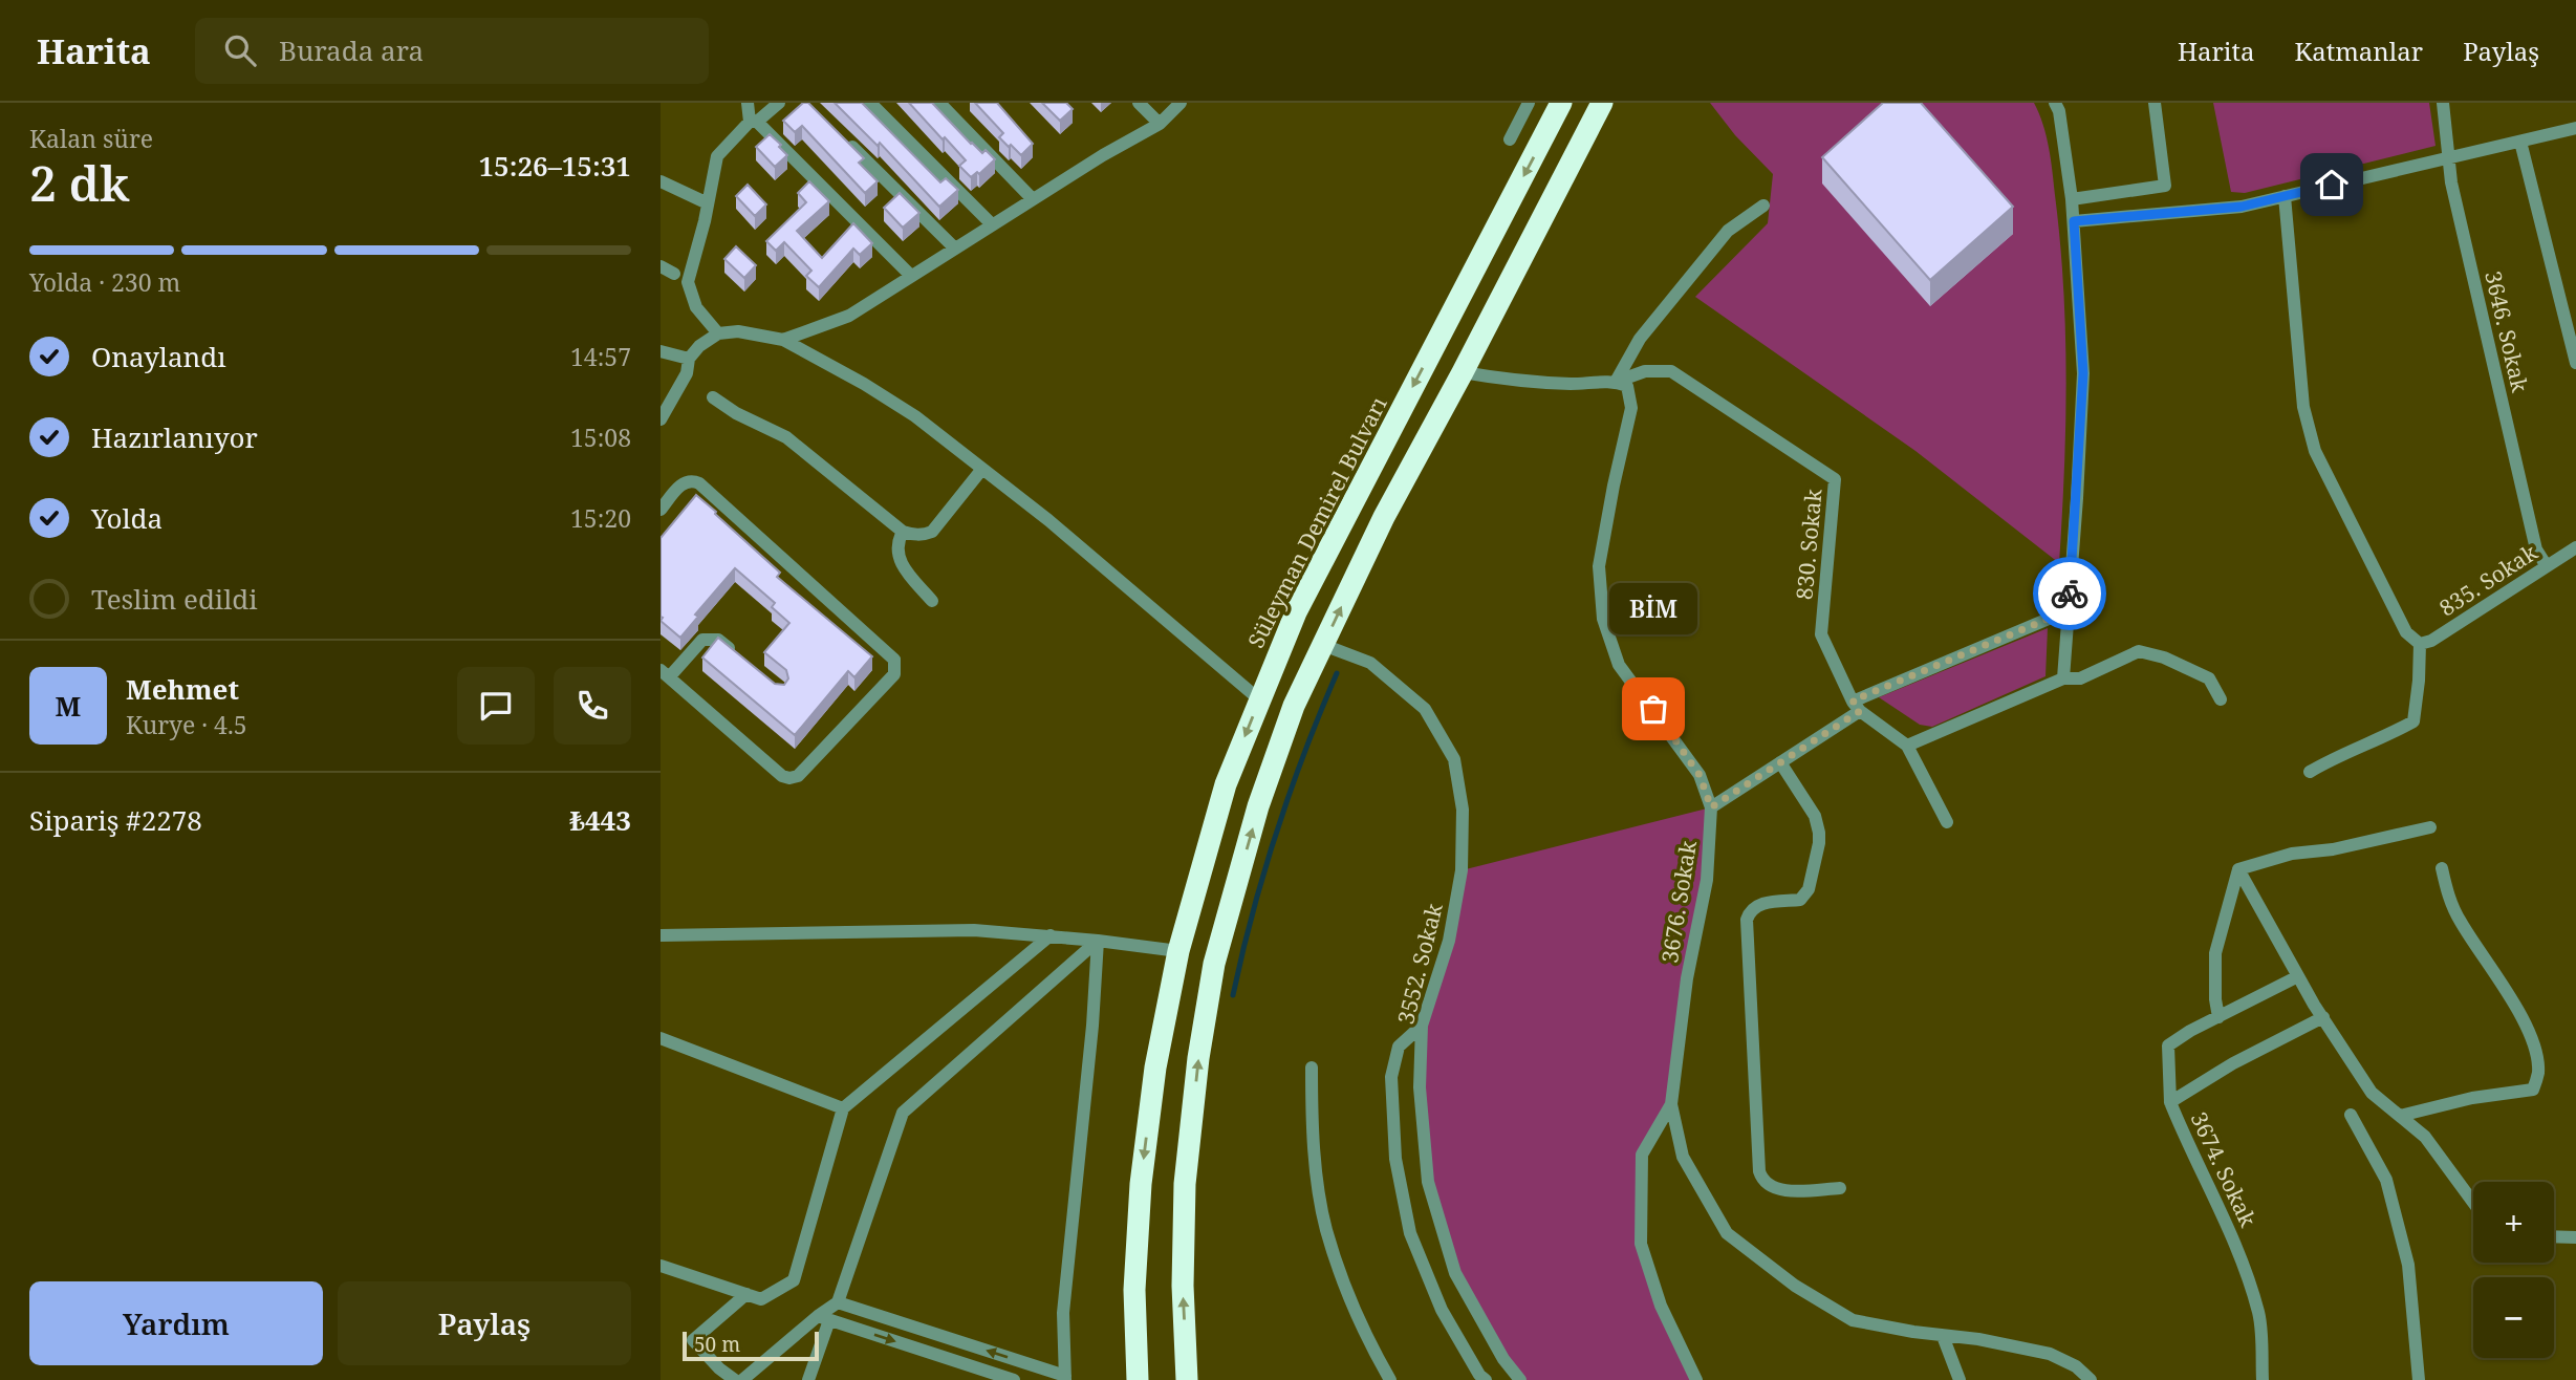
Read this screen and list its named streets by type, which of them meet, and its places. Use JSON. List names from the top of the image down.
{
  "streets": {
    "highway": ["Süleyman Demirel Bulvarı"],
    "street": [
      "3646. Sokak",
      "830. Sokak",
      "835. Sokak",
      "3676. Sokak",
      "3552. Sokak",
      "3674. Sokak"
    ]
  },
  "crossings": [
    ["3646. Sokak", "835. Sokak"],
    ["830. Sokak", "3676. Sokak"]
  ],
  "places": ["BİM"],
  "scale_bar": "50 m",
  "page": {
    "header": "Harita",
    "search": "Burada ara",
    "nav": ["Harita", "Katmanlar", "Paylaş"],
    "heading": ["2 dk", "Kalan süre", "15:26–15:31"],
    "panel": [
      "Mehmet",
      "Kurye · 4.5",
      "Sipariş #2278",
      "₺443"
    ],
    "bar": "Yolda · 230 m",
    "list": [
      ["Onaylandı", "14:57"],
      ["Hazırlanıyor", "15:08"],
      ["Yolda", "15:20"],
      "Teslim edildi"
    ],
    "bubble": "BİM",
    "round": "M",
    "map_buttons": ["+", "−"],
    "buttons": ["Yardım", "Paylaş"],
    "scale": "50 m"
  }
}
